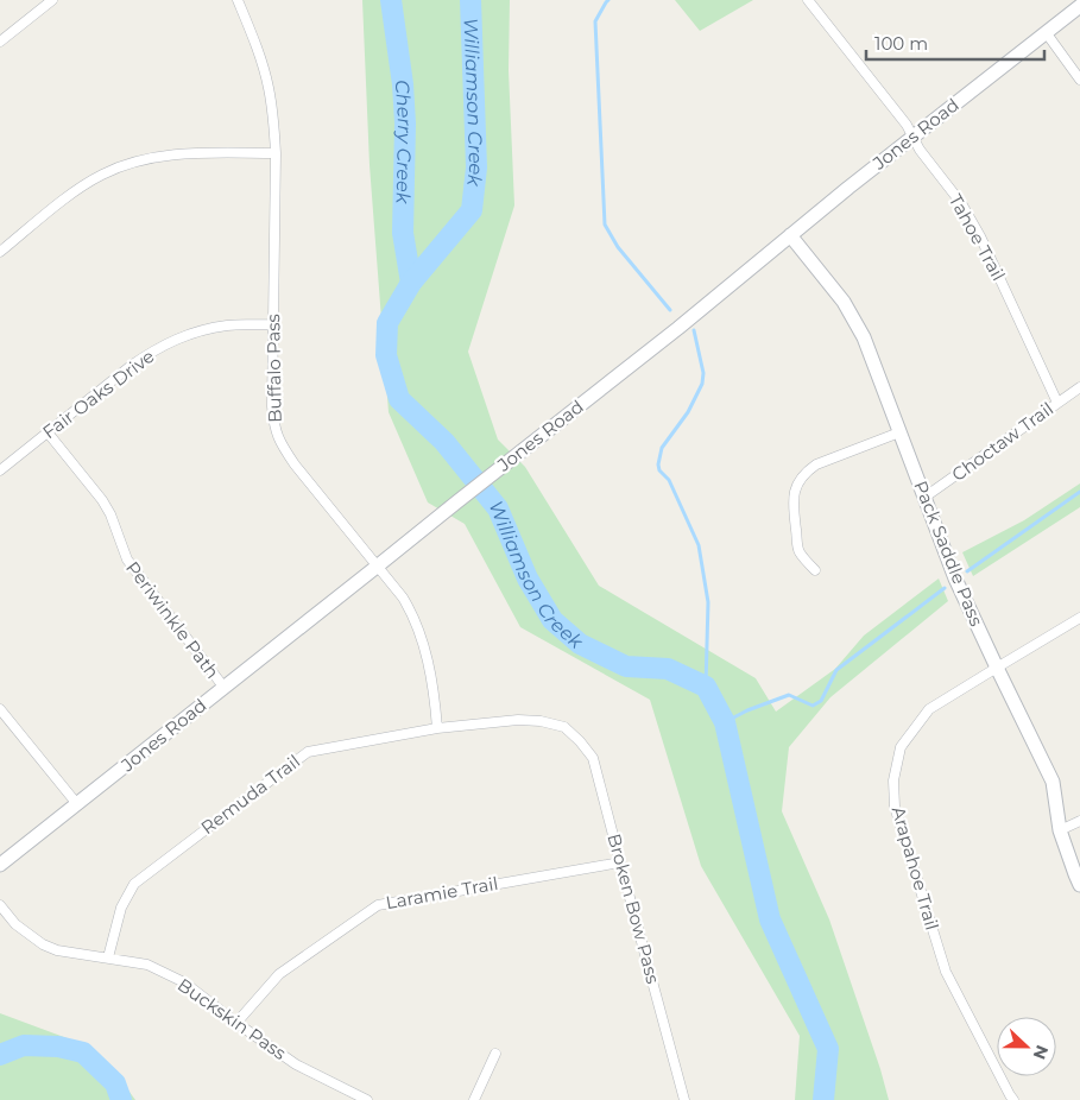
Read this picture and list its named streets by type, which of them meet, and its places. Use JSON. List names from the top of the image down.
{
  "streets": {
    "street": [
      "Jones Road",
      "Tahoe Trail",
      "Buffalo Pass",
      "Fair Oaks Drive",
      "Choctaw Trail",
      "Pack Saddle Pass",
      "Periwinkle Path",
      "Remuda Trail",
      "Arapahoe Trail",
      "Laramie Trail",
      "Broken Bow Pass",
      "Buckskin Pass"
    ]
  },
  "crossings": [
    ["Jones Road", "Tahoe Trail"],
    ["Jones Road", "Buffalo Pass"],
    ["Jones Road", "Pack Saddle Pass"],
    ["Jones Road", "Periwinkle Path"],
    ["Tahoe Trail", "Choctaw Trail"],
    ["Buffalo Pass", "Fair Oaks Drive"],
    ["Buffalo Pass", "Remuda Trail"],
    ["Fair Oaks Drive", "Periwinkle Path"],
    ["Choctaw Trail", "Pack Saddle Pass"],
    ["Pack Saddle Pass", "Arapahoe Trail"],
    ["Remuda Trail", "Broken Bow Pass"],
    ["Remuda Trail", "Buckskin Pass"],
    ["Laramie Trail", "Broken Bow Pass"],
    ["Laramie Trail", "Buckskin Pass"]
  ],
  "water": ["Williamson Creek", "Cherry Creek"],
  "scale_bar": "100 m",
  "north": "right"
}
